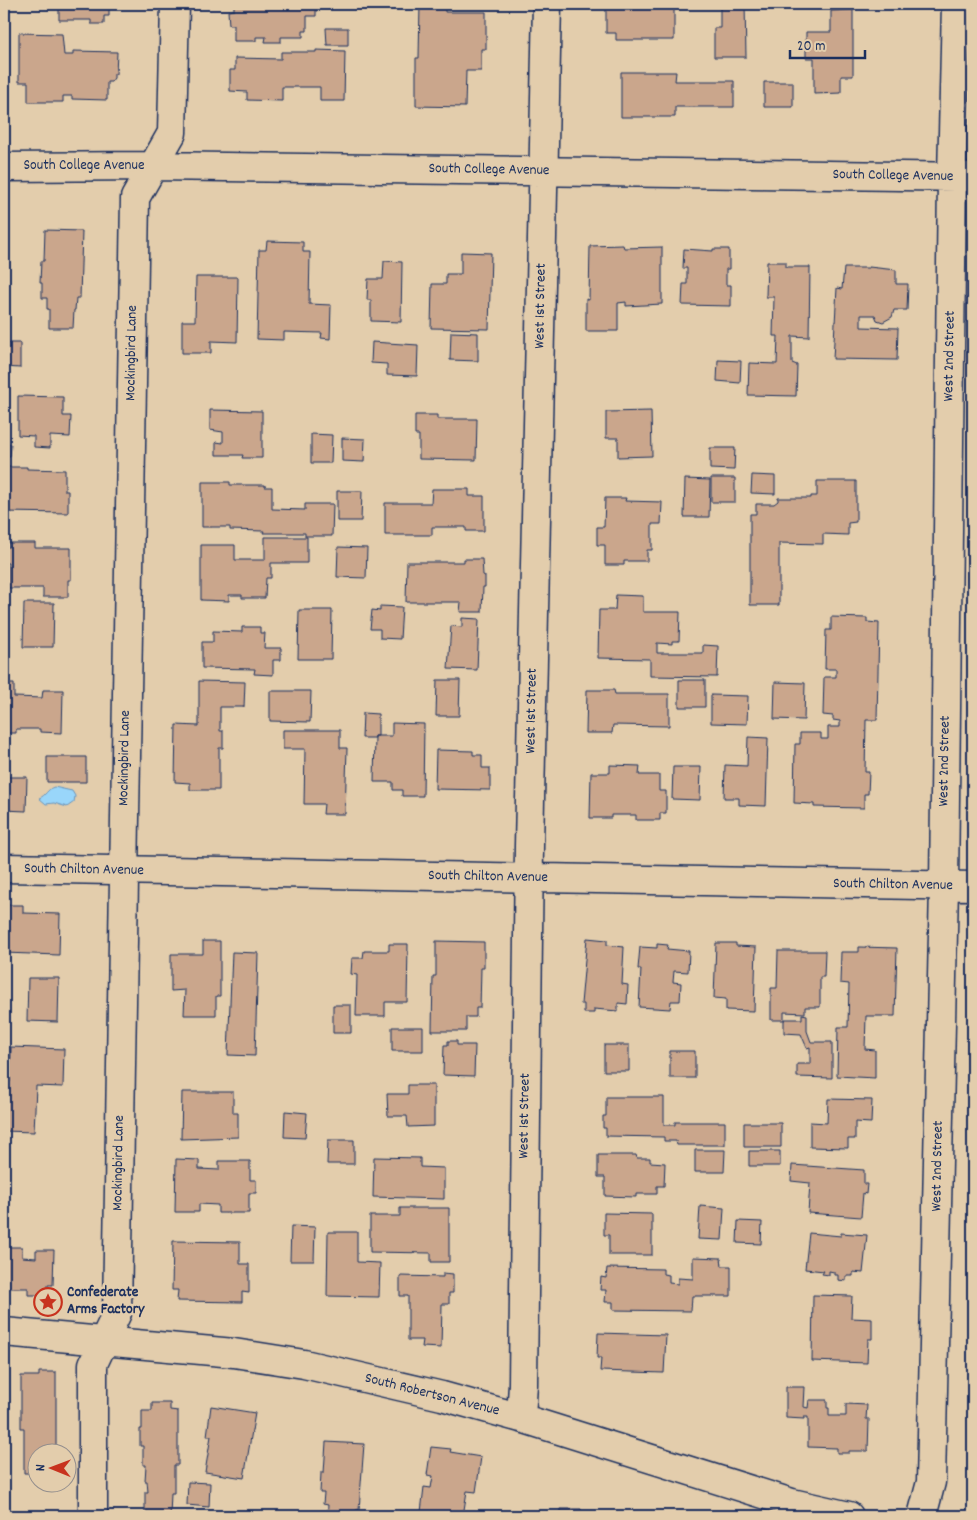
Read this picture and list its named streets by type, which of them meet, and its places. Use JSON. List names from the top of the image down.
{
  "streets": {
    "street": [
      "South College Avenue",
      "West 1st Street",
      "Mockingbird Lane",
      "West 2nd Street",
      "South Chilton Avenue",
      "South Robertson Avenue"
    ]
  },
  "crossings": [
    ["South College Avenue", "West 1st Street"],
    ["South College Avenue", "Mockingbird Lane"],
    ["South College Avenue", "West 2nd Street"],
    ["West 1st Street", "South Chilton Avenue"],
    ["West 1st Street", "South Robertson Avenue"],
    ["Mockingbird Lane", "South Chilton Avenue"],
    ["Mockingbird Lane", "South Robertson Avenue"],
    ["West 2nd Street", "South Chilton Avenue"]
  ],
  "places": {
    "place": ["Confederate Arms Factory"]
  },
  "scale_bar": "20 m",
  "north": "left"
}
